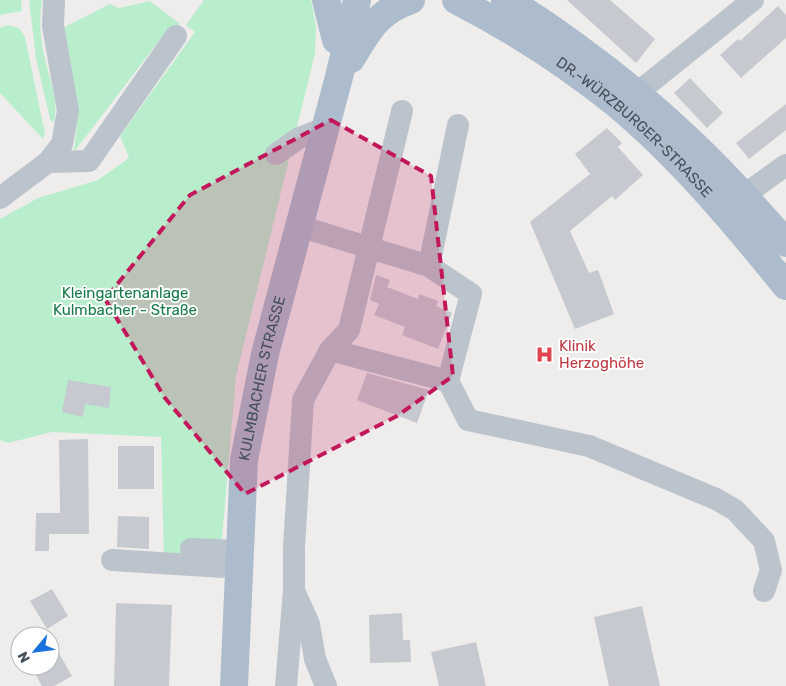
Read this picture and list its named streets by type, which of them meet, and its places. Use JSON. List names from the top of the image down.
{
  "streets": {
    "main road": ["DR.-WÜRZBURGER-STRASSE", "KULMBACHER STRASSE"]
  },
  "parks": ["Kleingartenanlage Kulmbacher - Straße"],
  "places": {
    "hospital": ["Klinik Herzoghöhe"]
  },
  "north": "bottom left"
}
